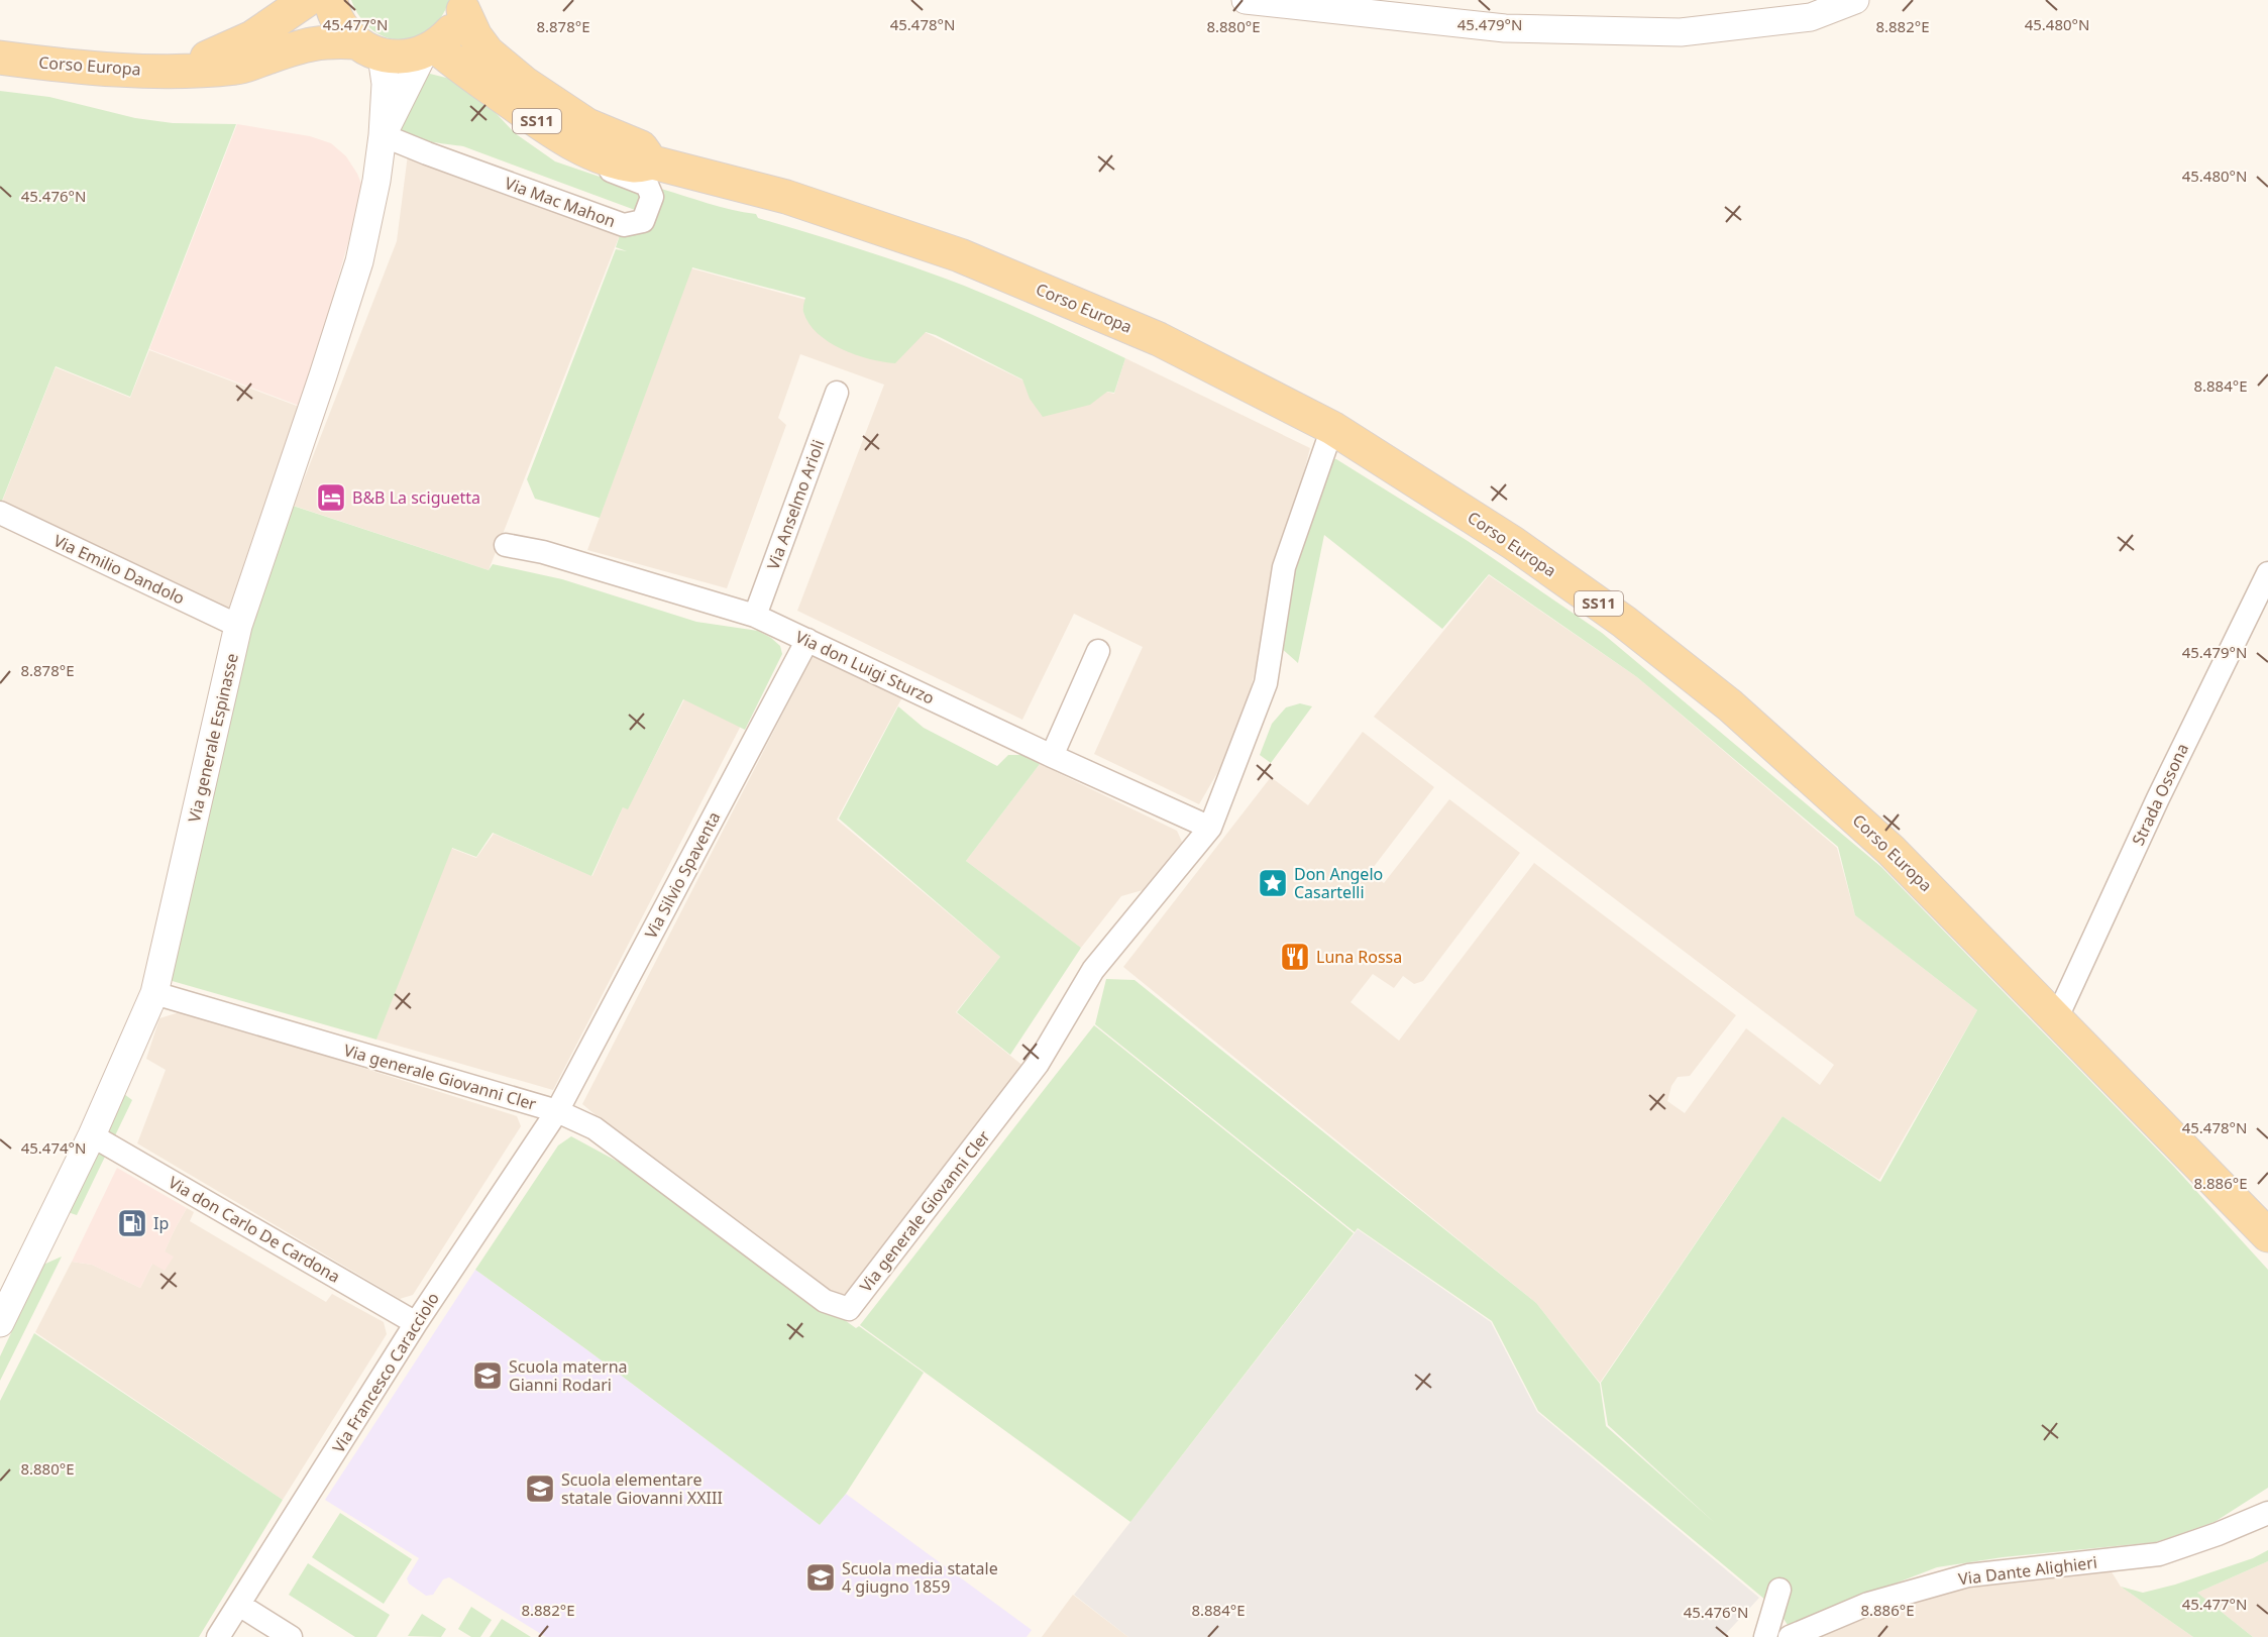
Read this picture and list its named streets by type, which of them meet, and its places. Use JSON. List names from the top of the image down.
{
  "streets": {
    "main road": ["Corso Europa", "SS11"],
    "street": [
      "Via Mac Mahon",
      "Via Anselmo Arioli",
      "Via Emilio Dandolo",
      "Via don Luigi Sturzo",
      "Via generale Espinasse",
      "Strada Ossona",
      "Via Silvio Spaventa",
      "Via generale Giovanni Cler",
      "Via don Carlo De Cardona",
      "Via Francesco Caracciolo",
      "Via Dante Alighieri"
    ]
  },
  "crossings": [
    ["Corso Europa", "SS11"],
    ["Corso Europa", "Via Mac Mahon"],
    ["Corso Europa", "Via generale Espinasse"],
    ["Corso Europa", "Strada Ossona"],
    ["Corso Europa", "Via generale Giovanni Cler"],
    ["SS11", "Via generale Espinasse"],
    ["Via Mac Mahon", "Via generale Espinasse"],
    ["Via Anselmo Arioli", "Via don Luigi Sturzo"],
    ["Via Emilio Dandolo", "Via generale Espinasse"],
    ["Via don Luigi Sturzo", "Via Silvio Spaventa"],
    ["Via don Luigi Sturzo", "Via generale Giovanni Cler"],
    ["Via generale Espinasse", "Via generale Giovanni Cler"],
    ["Via generale Espinasse", "Via don Carlo De Cardona"],
    ["Via Silvio Spaventa", "Via generale Giovanni Cler"],
    ["Via Silvio Spaventa", "Via Francesco Caracciolo"],
    ["Via generale Giovanni Cler", "Via Francesco Caracciolo"],
    ["Via don Carlo De Cardona", "Via Francesco Caracciolo"]
  ],
  "places": {
    "hotel": ["B&B La sciguetta"],
    "place": ["Don Angelo Casartelli"],
    "restaurant": ["Luna Rossa"],
    "fuel station": ["Ip"],
    "school or university": ["Scuola materna Gianni Rodari", "Scuola elementare statale Giovanni XXIII", "Scuola media statale 4 giugno 1859"]
  },
  "coordinates": [
    "45.480°N",
    "45.477°N",
    "45.478°N",
    "45.479°N",
    "8.878°E",
    "8.880°E",
    "8.882°E",
    "45.476°N",
    "8.884°E",
    "45.474°N",
    "8.886°E"
  ]
}
